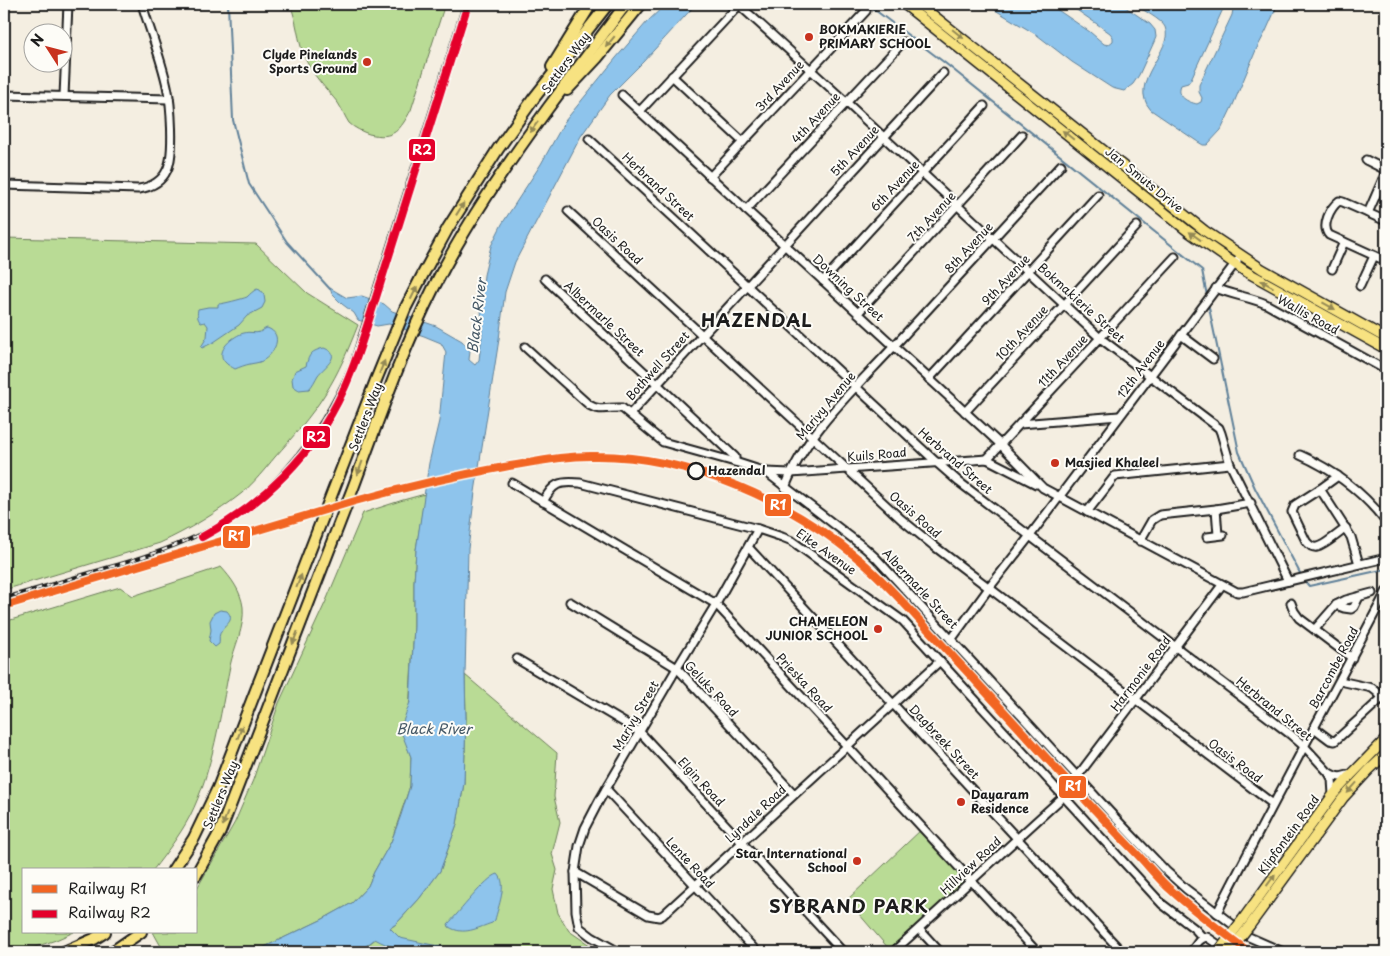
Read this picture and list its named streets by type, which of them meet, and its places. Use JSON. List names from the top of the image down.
{
  "streets": {
    "highway": ["Settlers Way"],
    "main road": ["Jan Smuts Drive", "Klipfontein Road"],
    "street": [
      "3rd Avenue",
      "4th Avenue",
      "5th Avenue",
      "6th Avenue",
      "Herbrand Street",
      "7th Avenue",
      "Oasis Road",
      "8th Avenue",
      "9th Avenue",
      "Downing Street",
      "Bokmakierie Street",
      "Wallis Road",
      "Albermarle Street",
      "10th Avenue",
      "11th Avenue",
      "Bothwell Street",
      "12th Avenue",
      "Marivy Avenue",
      "Kuils Road",
      "Eike Avenue",
      "Barcombe Road",
      "Harmonie Road",
      "Prieska Road",
      "Geluks Road",
      "Marivy Street",
      "Dagbreek Street",
      "Elgin Road",
      "Lyndale Road",
      "Lente Road",
      "Hillview Road"
    ]
  },
  "crossings": [
    ["3rd Avenue", "Downing Street"],
    ["3rd Avenue", "Bokmakierie Street"],
    ["4th Avenue", "Downing Street"],
    ["4th Avenue", "Bokmakierie Street"],
    ["5th Avenue", "Downing Street"],
    ["5th Avenue", "Bokmakierie Street"],
    ["5th Avenue", "Bothwell Street"],
    ["Jan Smuts Drive", "12th Avenue"],
    ["6th Avenue", "Downing Street"],
    ["6th Avenue", "Bokmakierie Street"],
    ["Herbrand Street", "Bothwell Street"],
    ["Herbrand Street", "12th Avenue"],
    ["Herbrand Street", "Marivy Avenue"],
    ["Herbrand Street", "Kuils Road"],
    ["Herbrand Street", "Barcombe Road"],
    ["Herbrand Street", "Harmonie Road"],
    ["7th Avenue", "Downing Street"],
    ["7th Avenue", "Bokmakierie Street"],
    ["Oasis Road", "Bothwell Street"],
    ["Oasis Road", "12th Avenue"],
    ["Oasis Road", "Marivy Avenue"],
    ["Oasis Road", "Kuils Road"],
    ["Oasis Road", "Barcombe Road"],
    ["Oasis Road", "Harmonie Road"],
    ["8th Avenue", "Downing Street"],
    ["8th Avenue", "Bokmakierie Street"],
    ["8th Avenue", "Marivy Avenue"],
    ["9th Avenue", "Downing Street"],
    ["9th Avenue", "Bokmakierie Street"],
    ["Downing Street", "10th Avenue"],
    ["Downing Street", "11th Avenue"],
    ["Downing Street", "Bothwell Street"],
    ["Downing Street", "12th Avenue"],
    ["Downing Street", "Marivy Avenue"],
    ["Bokmakierie Street", "10th Avenue"],
    ["Bokmakierie Street", "11th Avenue"],
    ["Bokmakierie Street", "12th Avenue"],
    ["Wallis Road", "12th Avenue"],
    ["Albermarle Street", "Bothwell Street"],
    ["Albermarle Street", "12th Avenue"],
    ["Albermarle Street", "Marivy Avenue"],
    ["Albermarle Street", "Kuils Road"],
    ["Albermarle Street", "Barcombe Road"],
    ["Albermarle Street", "Harmonie Road"],
    ["11th Avenue", "Kuils Road"],
    ["Marivy Avenue", "Kuils Road"],
    ["Eike Avenue", "Prieska Road"],
    ["Eike Avenue", "Marivy Street"],
    ["Eike Avenue", "Lyndale Road"],
    ["Eike Avenue", "Klipfontein Road"],
    ["Eike Avenue", "Hillview Road"],
    ["Prieska Road", "Marivy Street"],
    ["Prieska Road", "Lyndale Road"],
    ["Prieska Road", "Hillview Road"],
    ["Geluks Road", "Marivy Street"],
    ["Geluks Road", "Lyndale Road"],
    ["Marivy Street", "Dagbreek Street"],
    ["Marivy Street", "Elgin Road"],
    ["Marivy Street", "Lyndale Road"],
    ["Marivy Street", "Lente Road"],
    ["Dagbreek Street", "Lyndale Road"],
    ["Dagbreek Street", "Hillview Road"],
    ["Elgin Road", "Lyndale Road"],
    ["Lyndale Road", "Lente Road"]
  ],
  "districts": ["HAZENDAL", "SYBRAND PARK"],
  "water": ["Black River"],
  "places": [
    "BOKMAKIERIE PRIMARY SCHOOL",
    "Clyde Pinelands Sports Ground",
    "Masjied Khaleel",
    "Hazendal",
    "CHAMELEON JUNIOR SCHOOL",
    "Dayaram Residence",
    "Star International School"
  ],
  "lines": ["rail line R2", "rail line R1"],
  "legend": ["Railway R1", "Railway R2"],
  "north": "top left"
}
